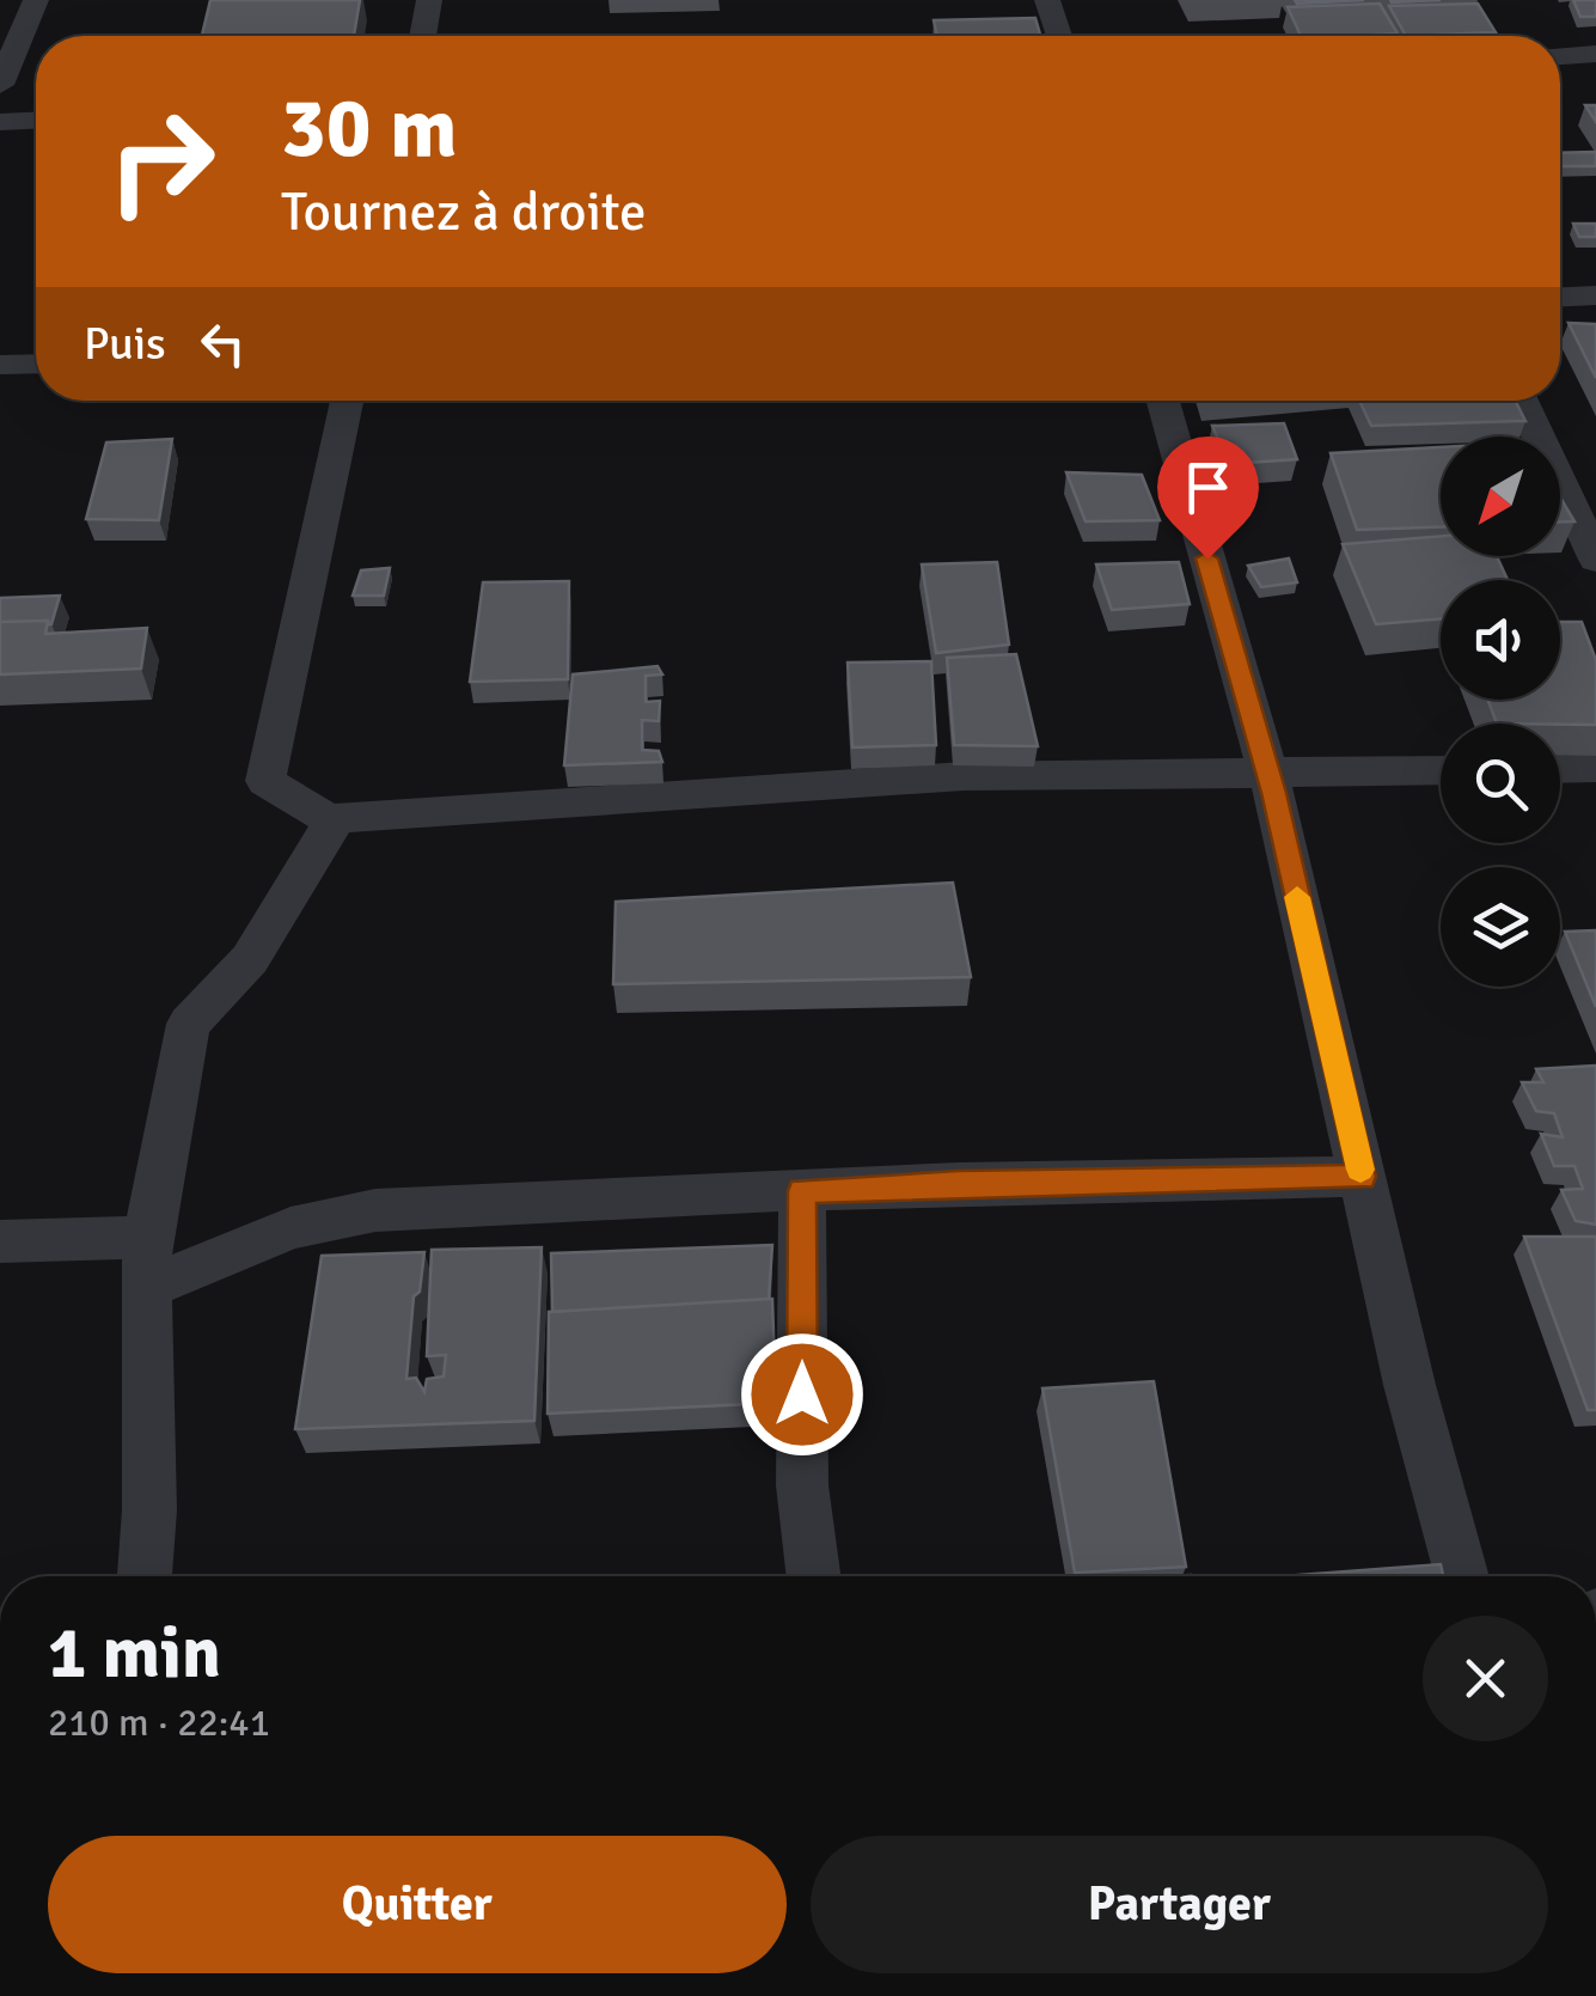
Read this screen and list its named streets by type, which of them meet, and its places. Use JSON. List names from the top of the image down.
{
  "north": "bottom left",
  "page": {
    "turn": ["30 m", "Tournez à droite"],
    "then": "Puis",
    "heading": ["1 min", "210 m · 22:41"],
    "buttons": ["Quitter", "Partager"]
  }
}
